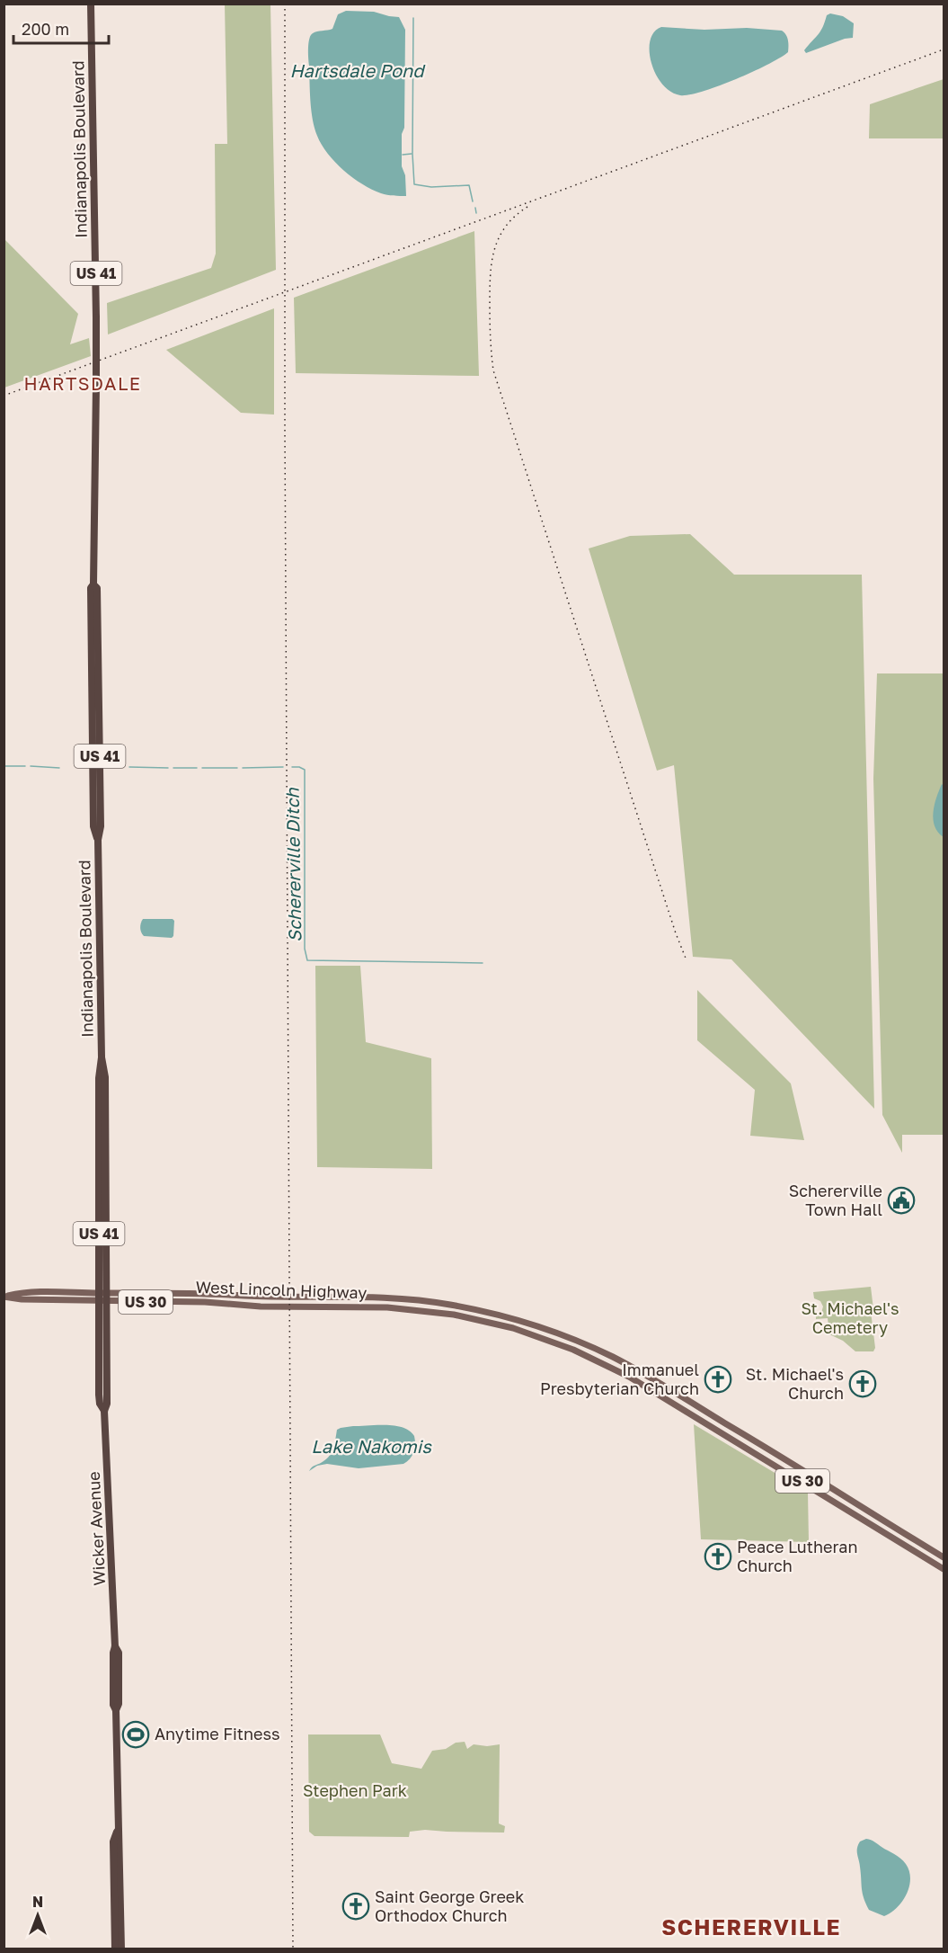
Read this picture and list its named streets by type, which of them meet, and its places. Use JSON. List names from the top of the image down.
{
  "streets": {
    "highway": ["Indianapolis Boulevard", "US 41", "Wicker Avenue"],
    "main road": ["West Lincoln Highway", "US 30"]
  },
  "crossings": [
    ["Indianapolis Boulevard", "West Lincoln Highway"],
    ["Indianapolis Boulevard", "Wicker Avenue"],
    ["West Lincoln Highway", "Wicker Avenue"]
  ],
  "districts": ["HARTSDALE", "SCHERERVILLE"],
  "water": ["Hartsdale Pond", "Schererville Ditch", "Lake Nakomis"],
  "parks": ["St. Michael's Cemetery", "Stephen Park"],
  "places": {
    "public building": ["Schererville Town Hall"],
    "church": [
      "Immanuel Presbyterian Church",
      "St. Michael's Church",
      "Peace Lutheran Church",
      "Saint George Greek Orthodox Church"
    ],
    "sports": ["Anytime Fitness"]
  },
  "scale_bar": "200 m",
  "north": "top"
}
